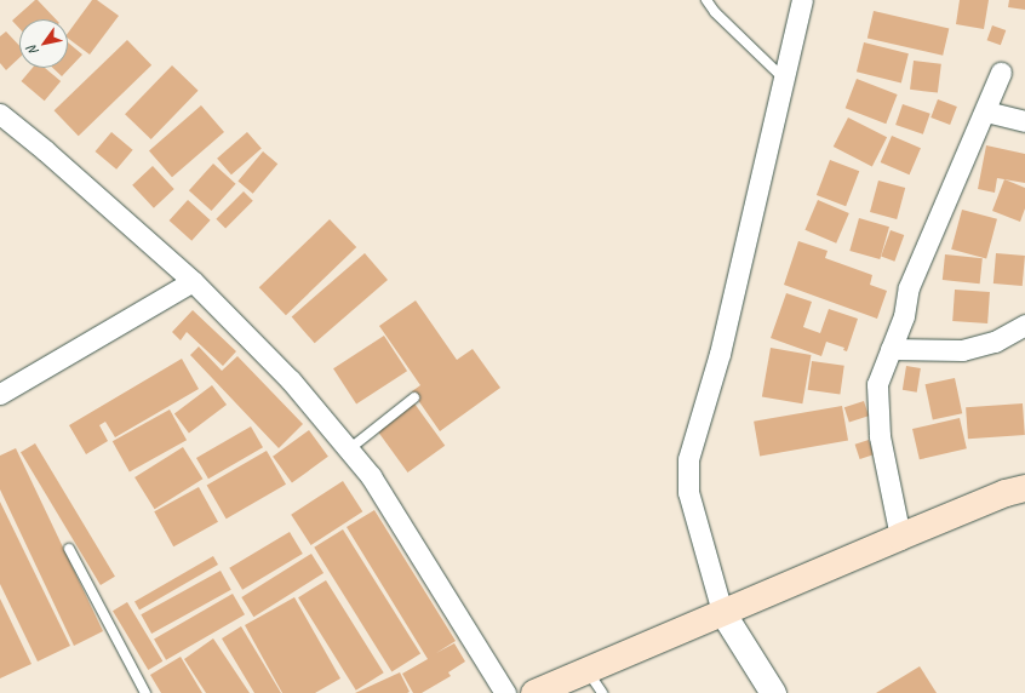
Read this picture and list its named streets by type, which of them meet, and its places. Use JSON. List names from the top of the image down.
{
  "north": "bottom left"
}
